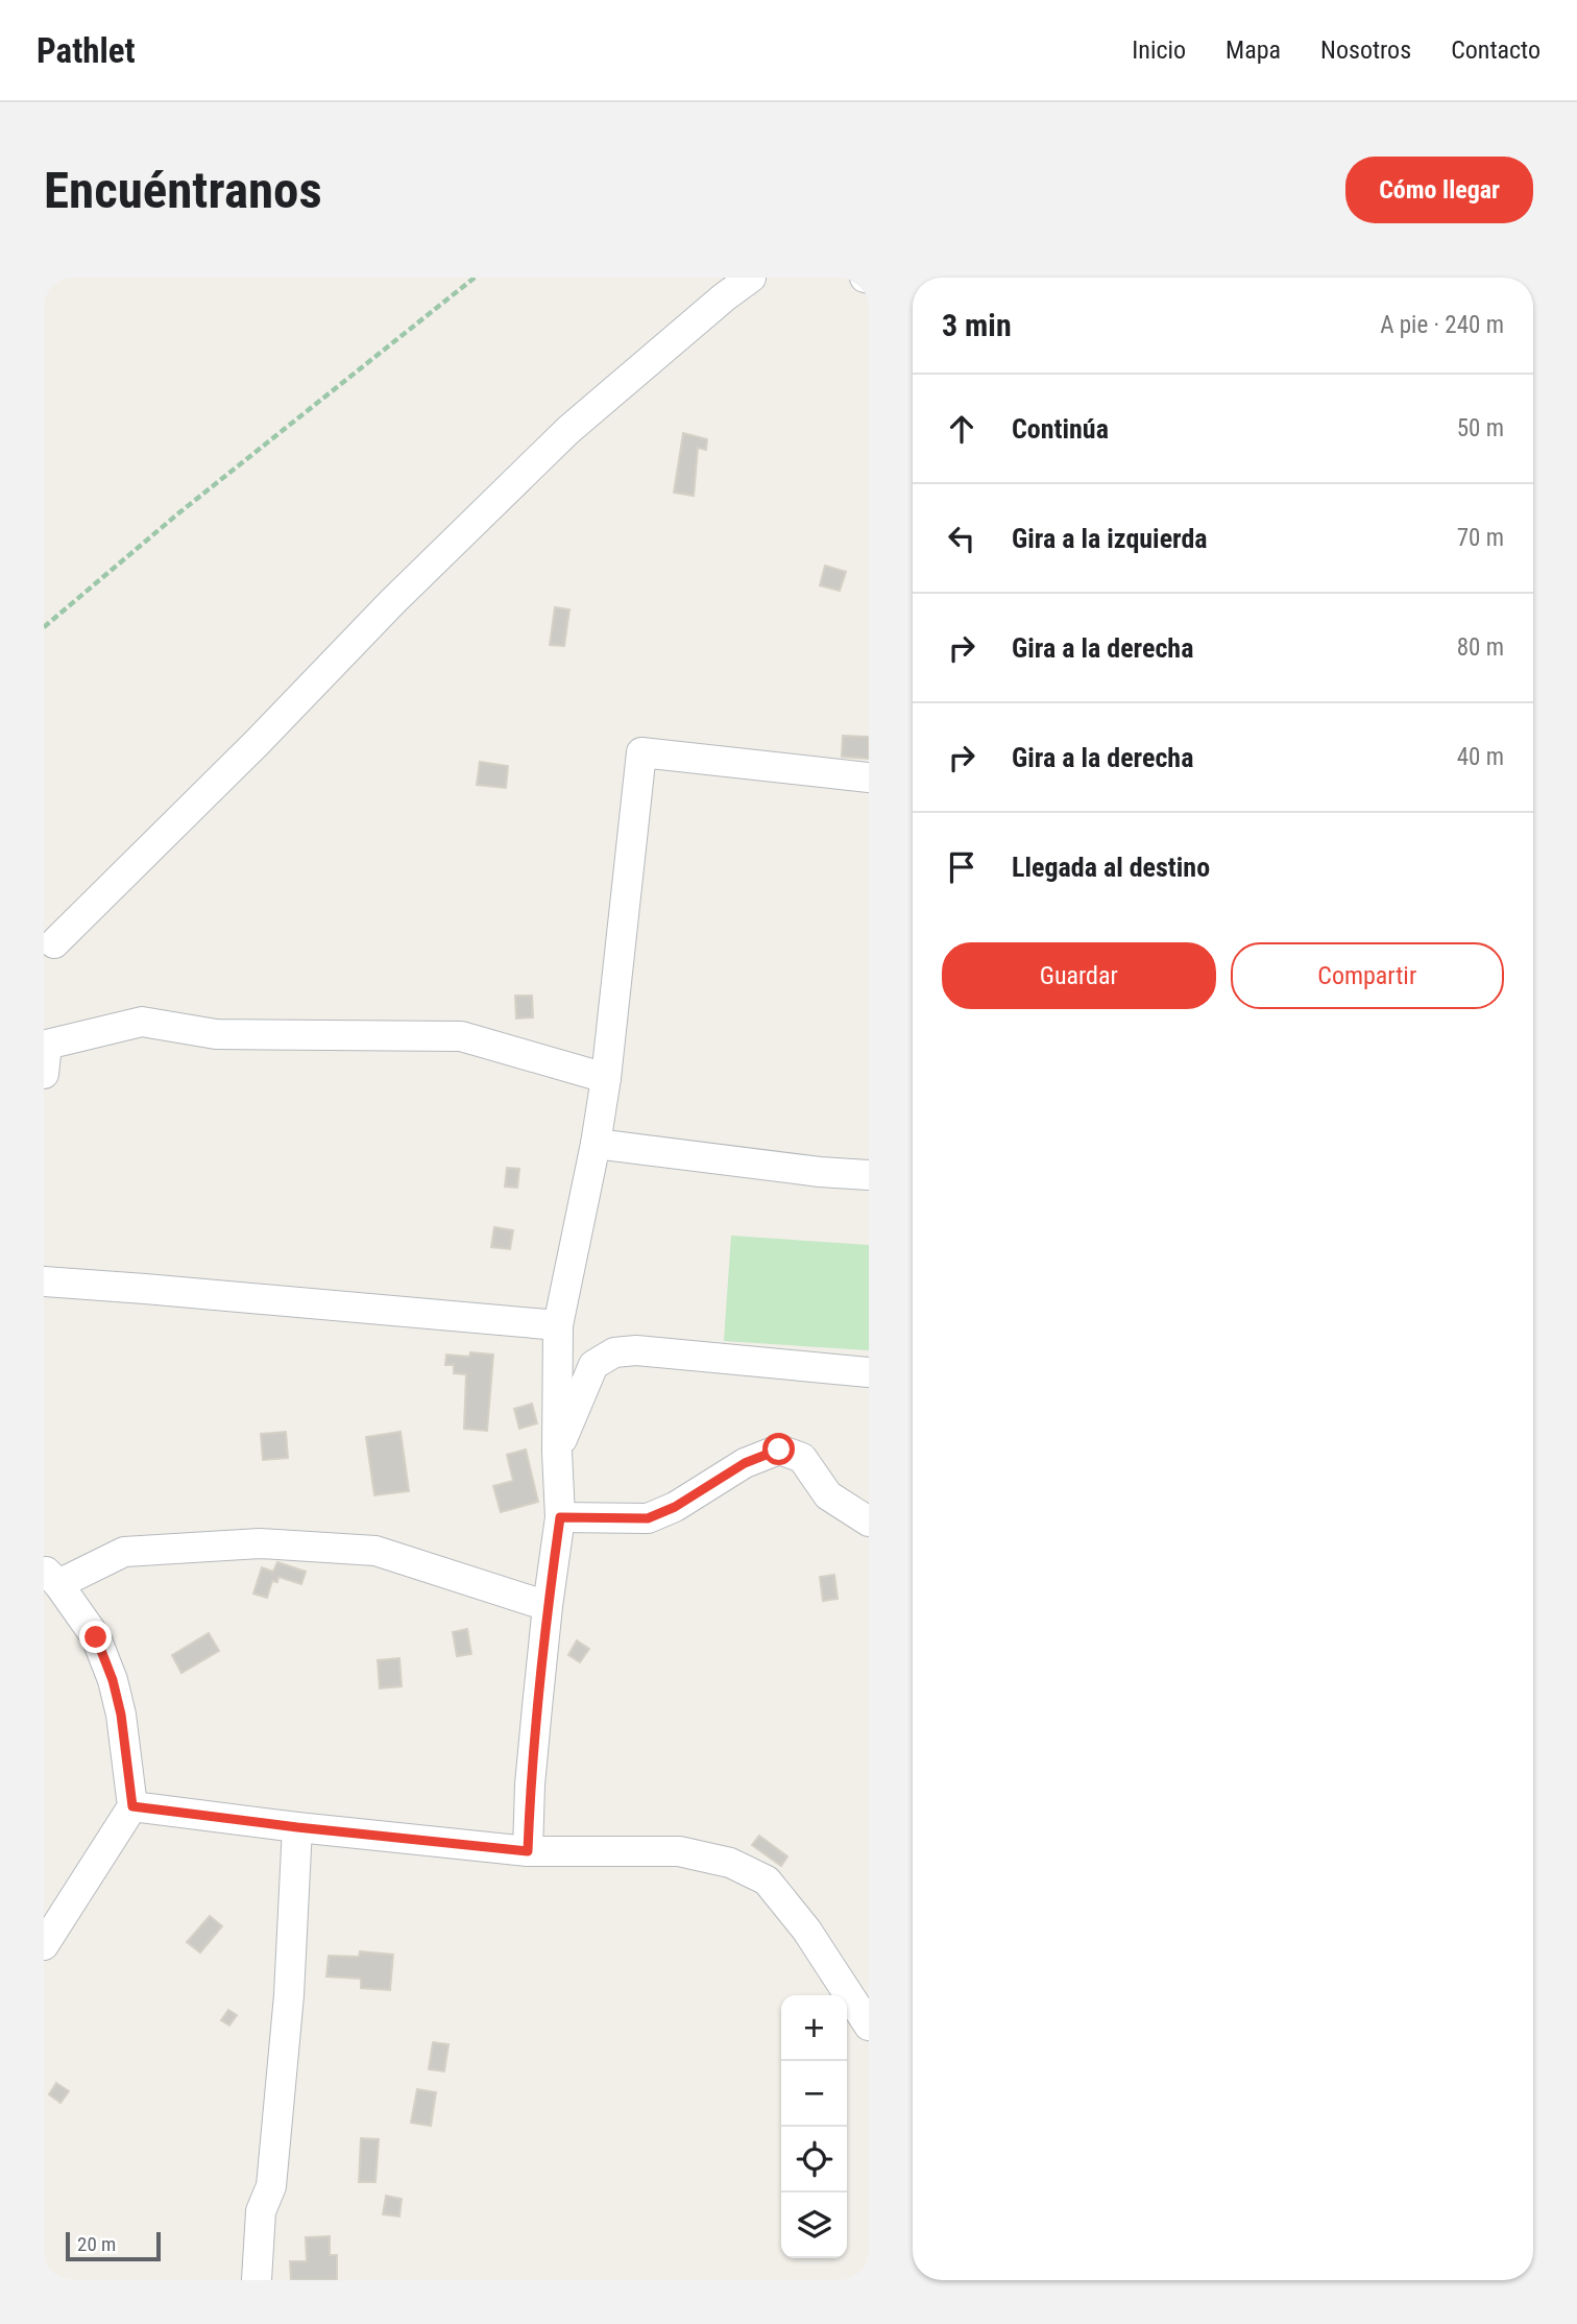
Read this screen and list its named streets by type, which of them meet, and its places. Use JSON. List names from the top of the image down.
{
  "scale_bar": "20 m",
  "page": {
    "header": "Pathlet",
    "nav": [
      "Inicio",
      "Mapa",
      "Nosotros",
      "Contacto"
    ],
    "buttons": [
      "Cómo llegar",
      ["Guardar", "Compartir"]
    ],
    "title": "Encuéntranos",
    "heading": ["3 min", "A pie · 240 m"],
    "list": [
      ["Continúa", "50 m"],
      ["Gira a la izquierda", "70 m"],
      ["Gira a la derecha", "80 m"],
      ["Gira a la derecha", "40 m"],
      "Llegada al destino"
    ],
    "map_buttons": ["+", "−"],
    "scale": "20 m"
  }
}
